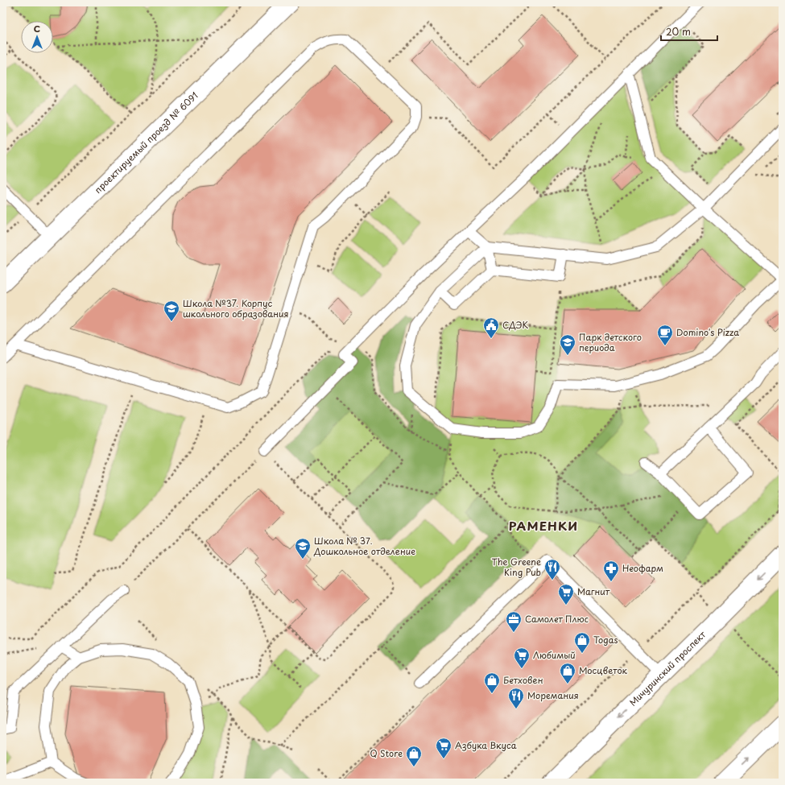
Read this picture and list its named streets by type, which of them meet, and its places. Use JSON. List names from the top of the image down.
{
  "streets": {
    "main road": ["проектируемый проезд № 6091", "Мичуринский проспект"]
  },
  "one_way": ["Мичуринский проспект"],
  "districts": ["РАМЕНКИ"],
  "places": {
    "school or university": ["Школа №37. Корпус школьного образования", "Парк детского периода", "Школа № 37. Дошкольное отделение"],
    "public building": ["СДЭК"],
    "cafe": ["Domino's Pizza"],
    "restaurant": ["The Greene King Pub", "Моремания"],
    "pharmacy": ["Неофарм"],
    "supermarket": ["Магнит", "Любимый", "Азбука Вкуса"],
    "office": ["Самолет Плюс"],
    "shop": [
      "Togas",
      "Мосцветок",
      "Бетховен",
      "Q Store"
    ]
  },
  "scale_bar": "20 m",
  "north": "top"
}
